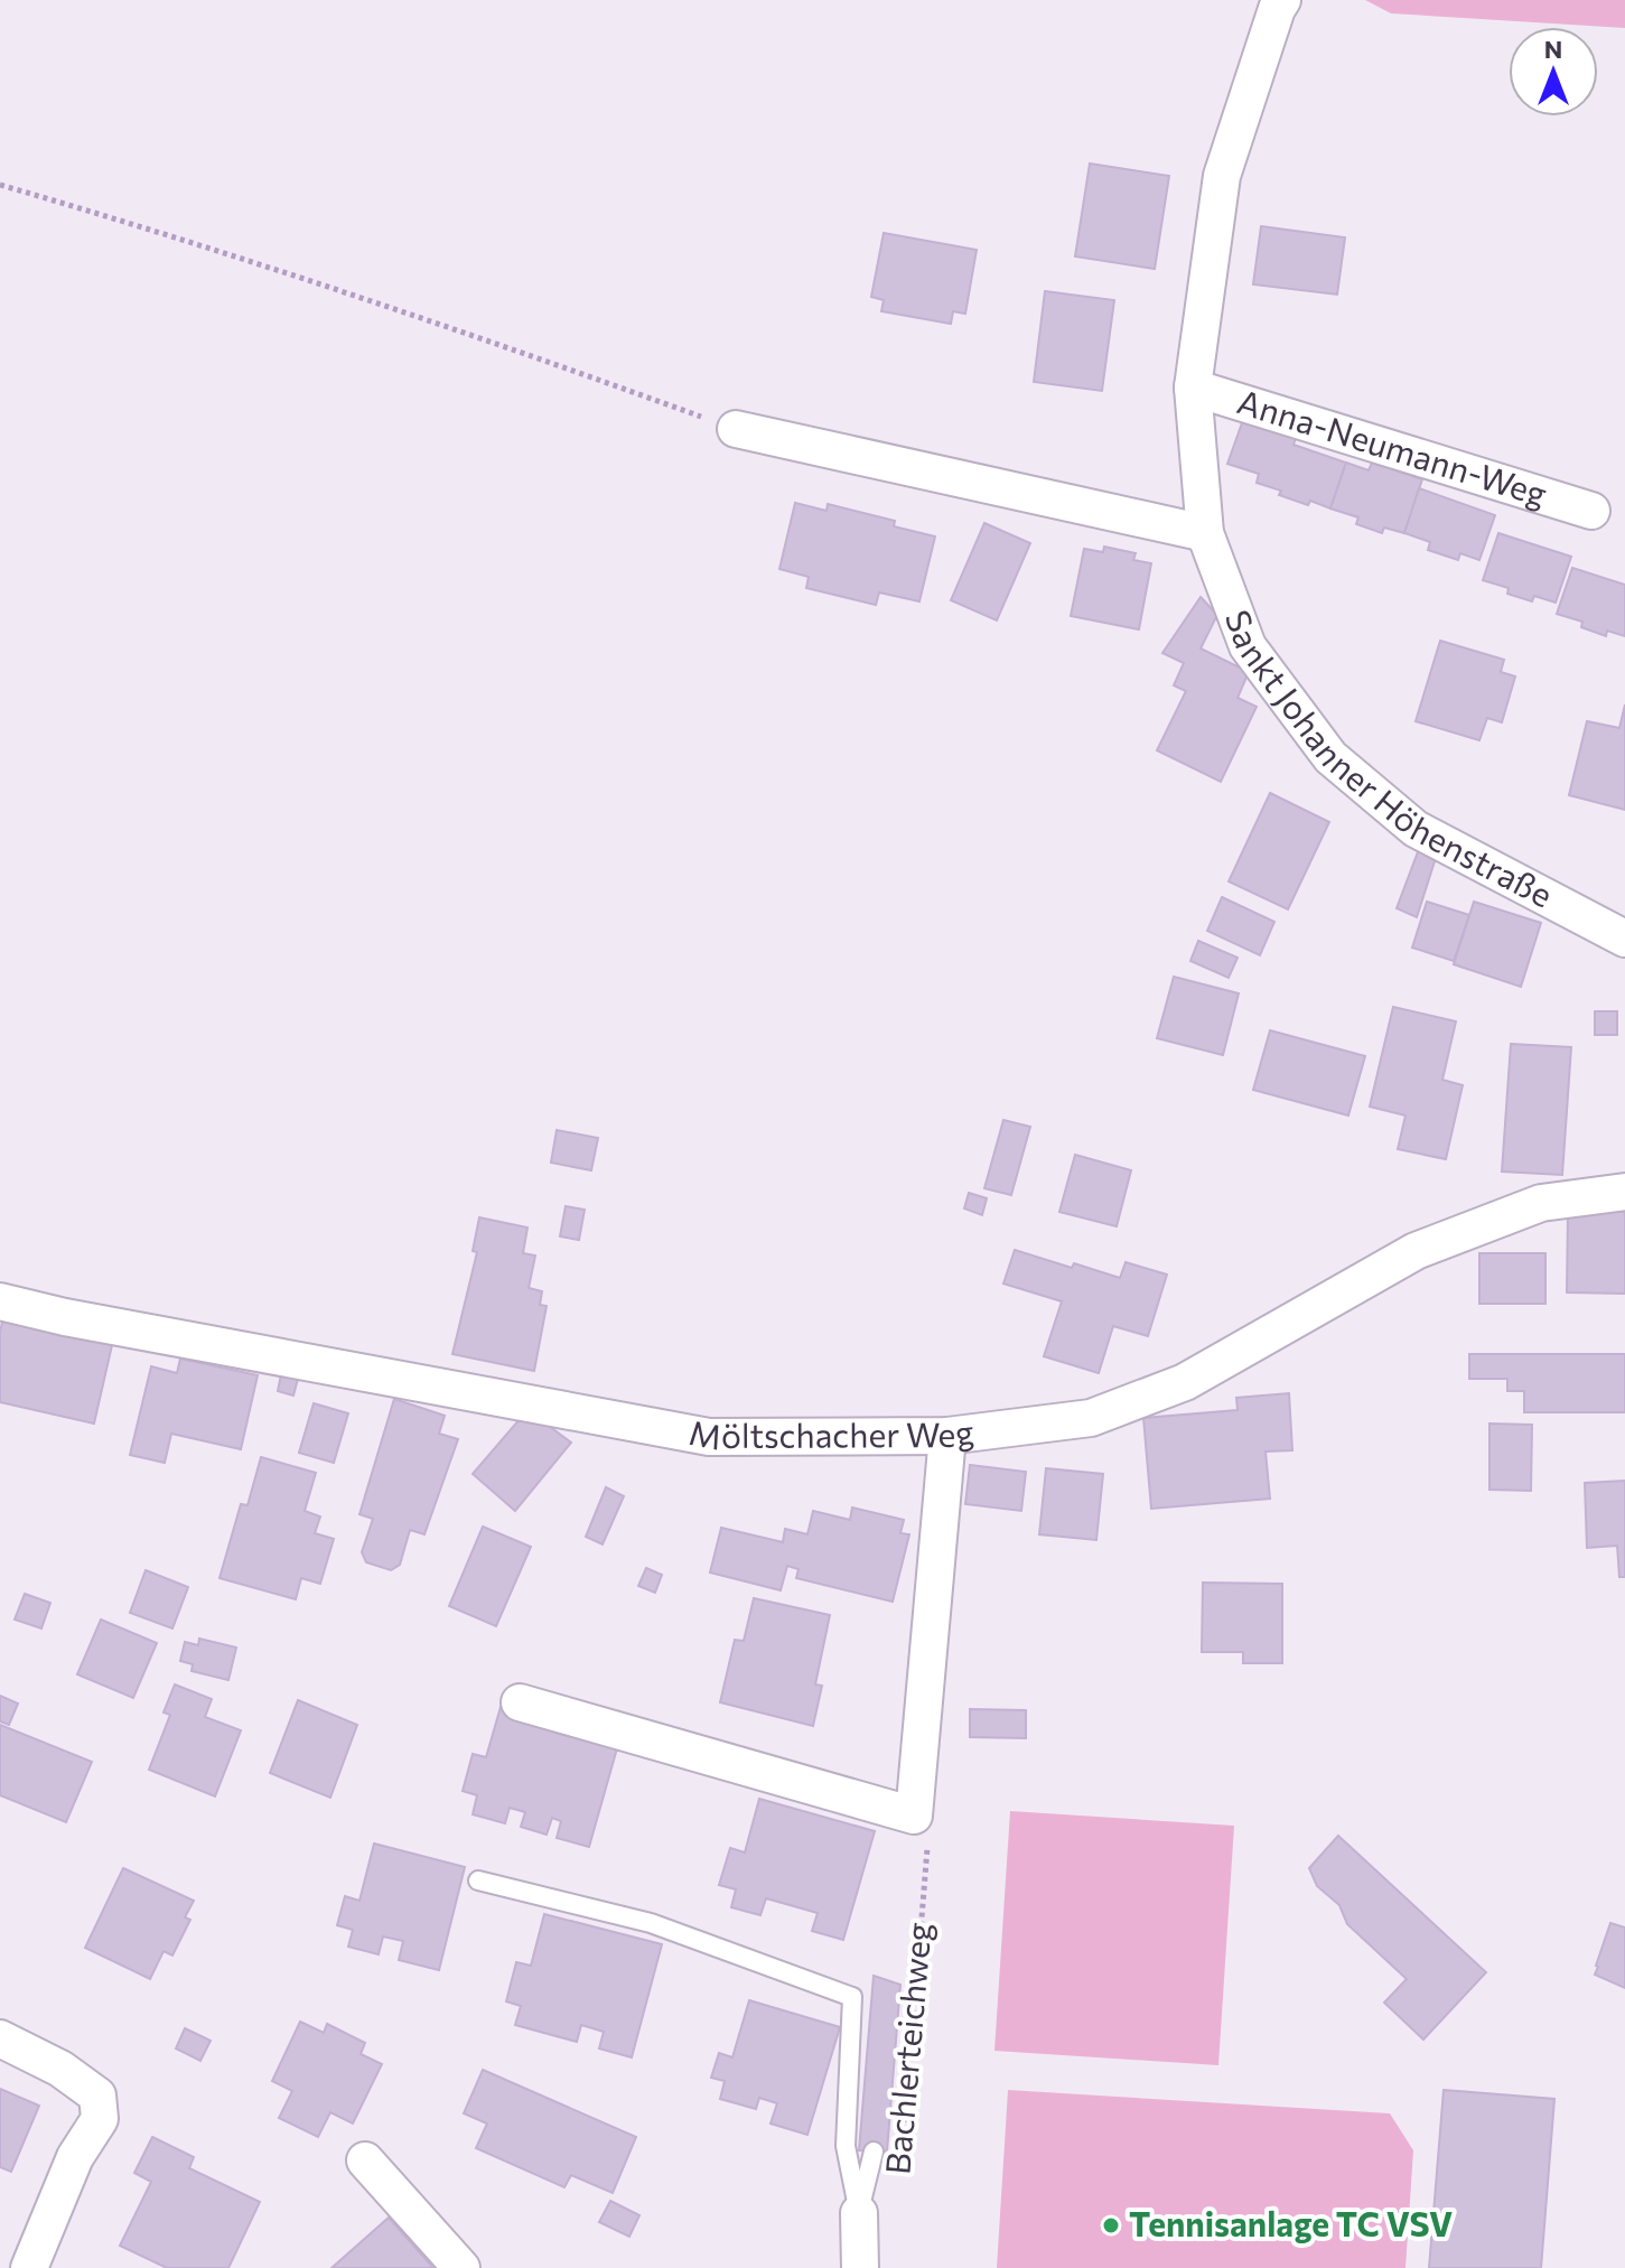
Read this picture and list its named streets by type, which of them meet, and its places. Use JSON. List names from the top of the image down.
{
  "streets": {
    "street": [
      "Anna-Neumann-Weg",
      "Sankt Johanner Höhenstraße",
      "Möltschacher Weg",
      "Bachlerteichweg"
    ]
  },
  "crossings": [
    ["Anna-Neumann-Weg", "Sankt Johanner Höhenstraße"]
  ],
  "places": ["Tennisanlage TC VSV"],
  "north": "top"
}
